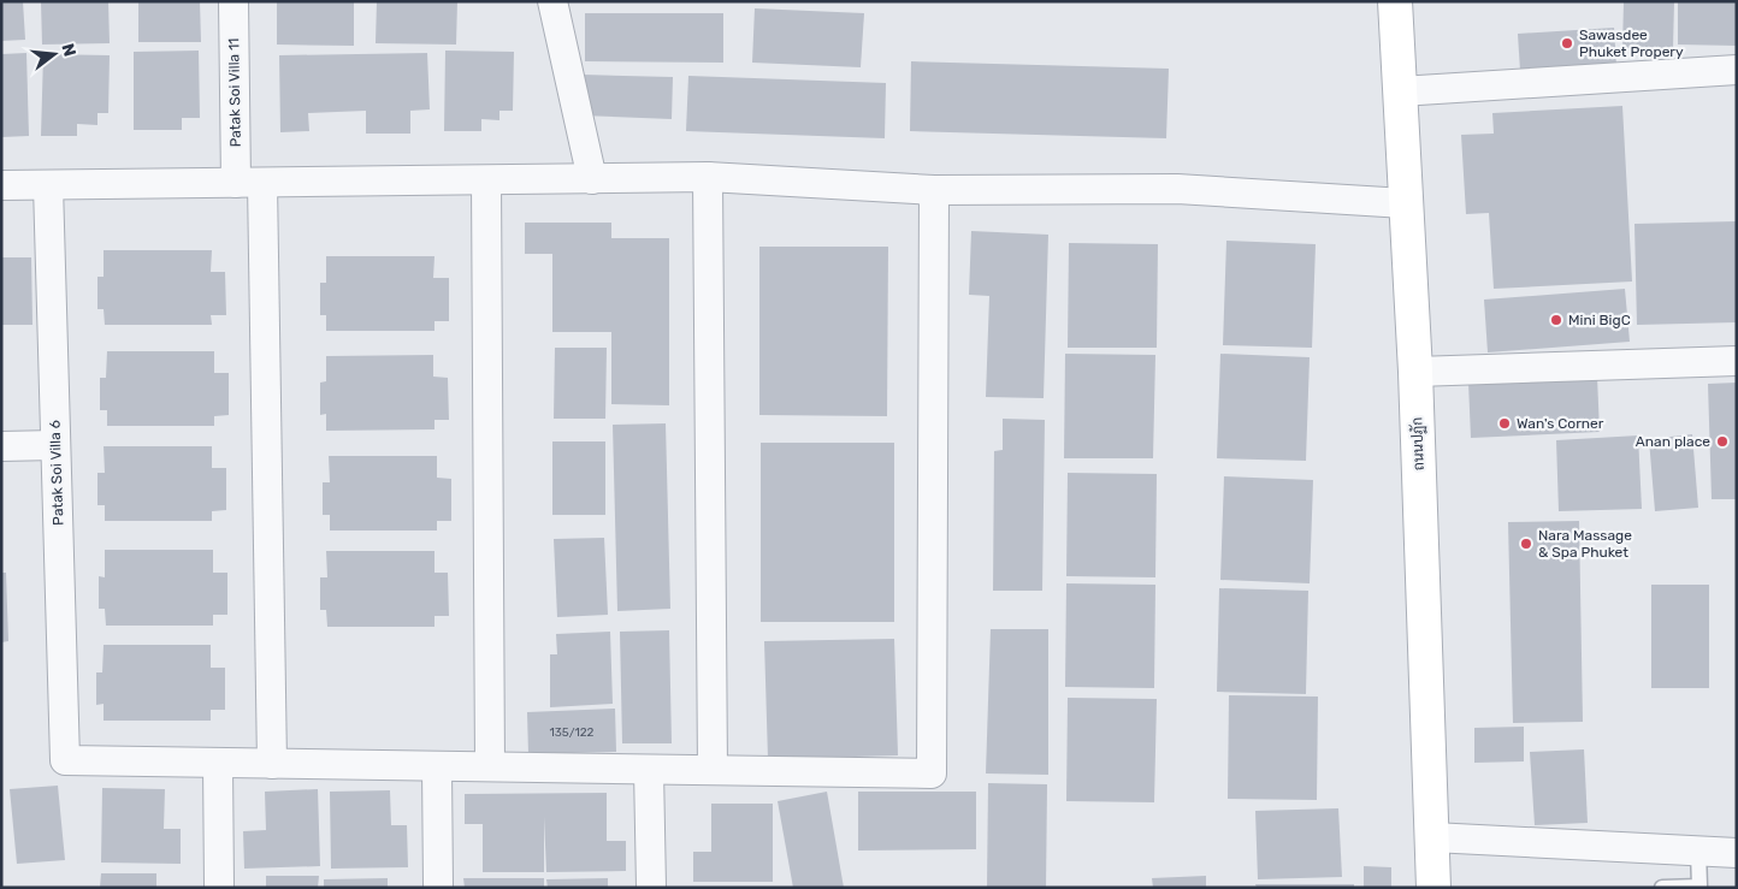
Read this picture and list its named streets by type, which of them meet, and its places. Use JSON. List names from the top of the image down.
{
  "streets": {
    "main road": ["ถนนปฏัก"],
    "street": ["Patak Soi Villa 11", "Patak Soi Villa 6"]
  },
  "places": [
    "Sawasdee Phuket Propery",
    "Mini BigC",
    "Wan's Corner",
    "Anan place",
    "Nara Massage & Spa Phuket"
  ],
  "house_numbers": ["135/122"],
  "north": "right"
}
